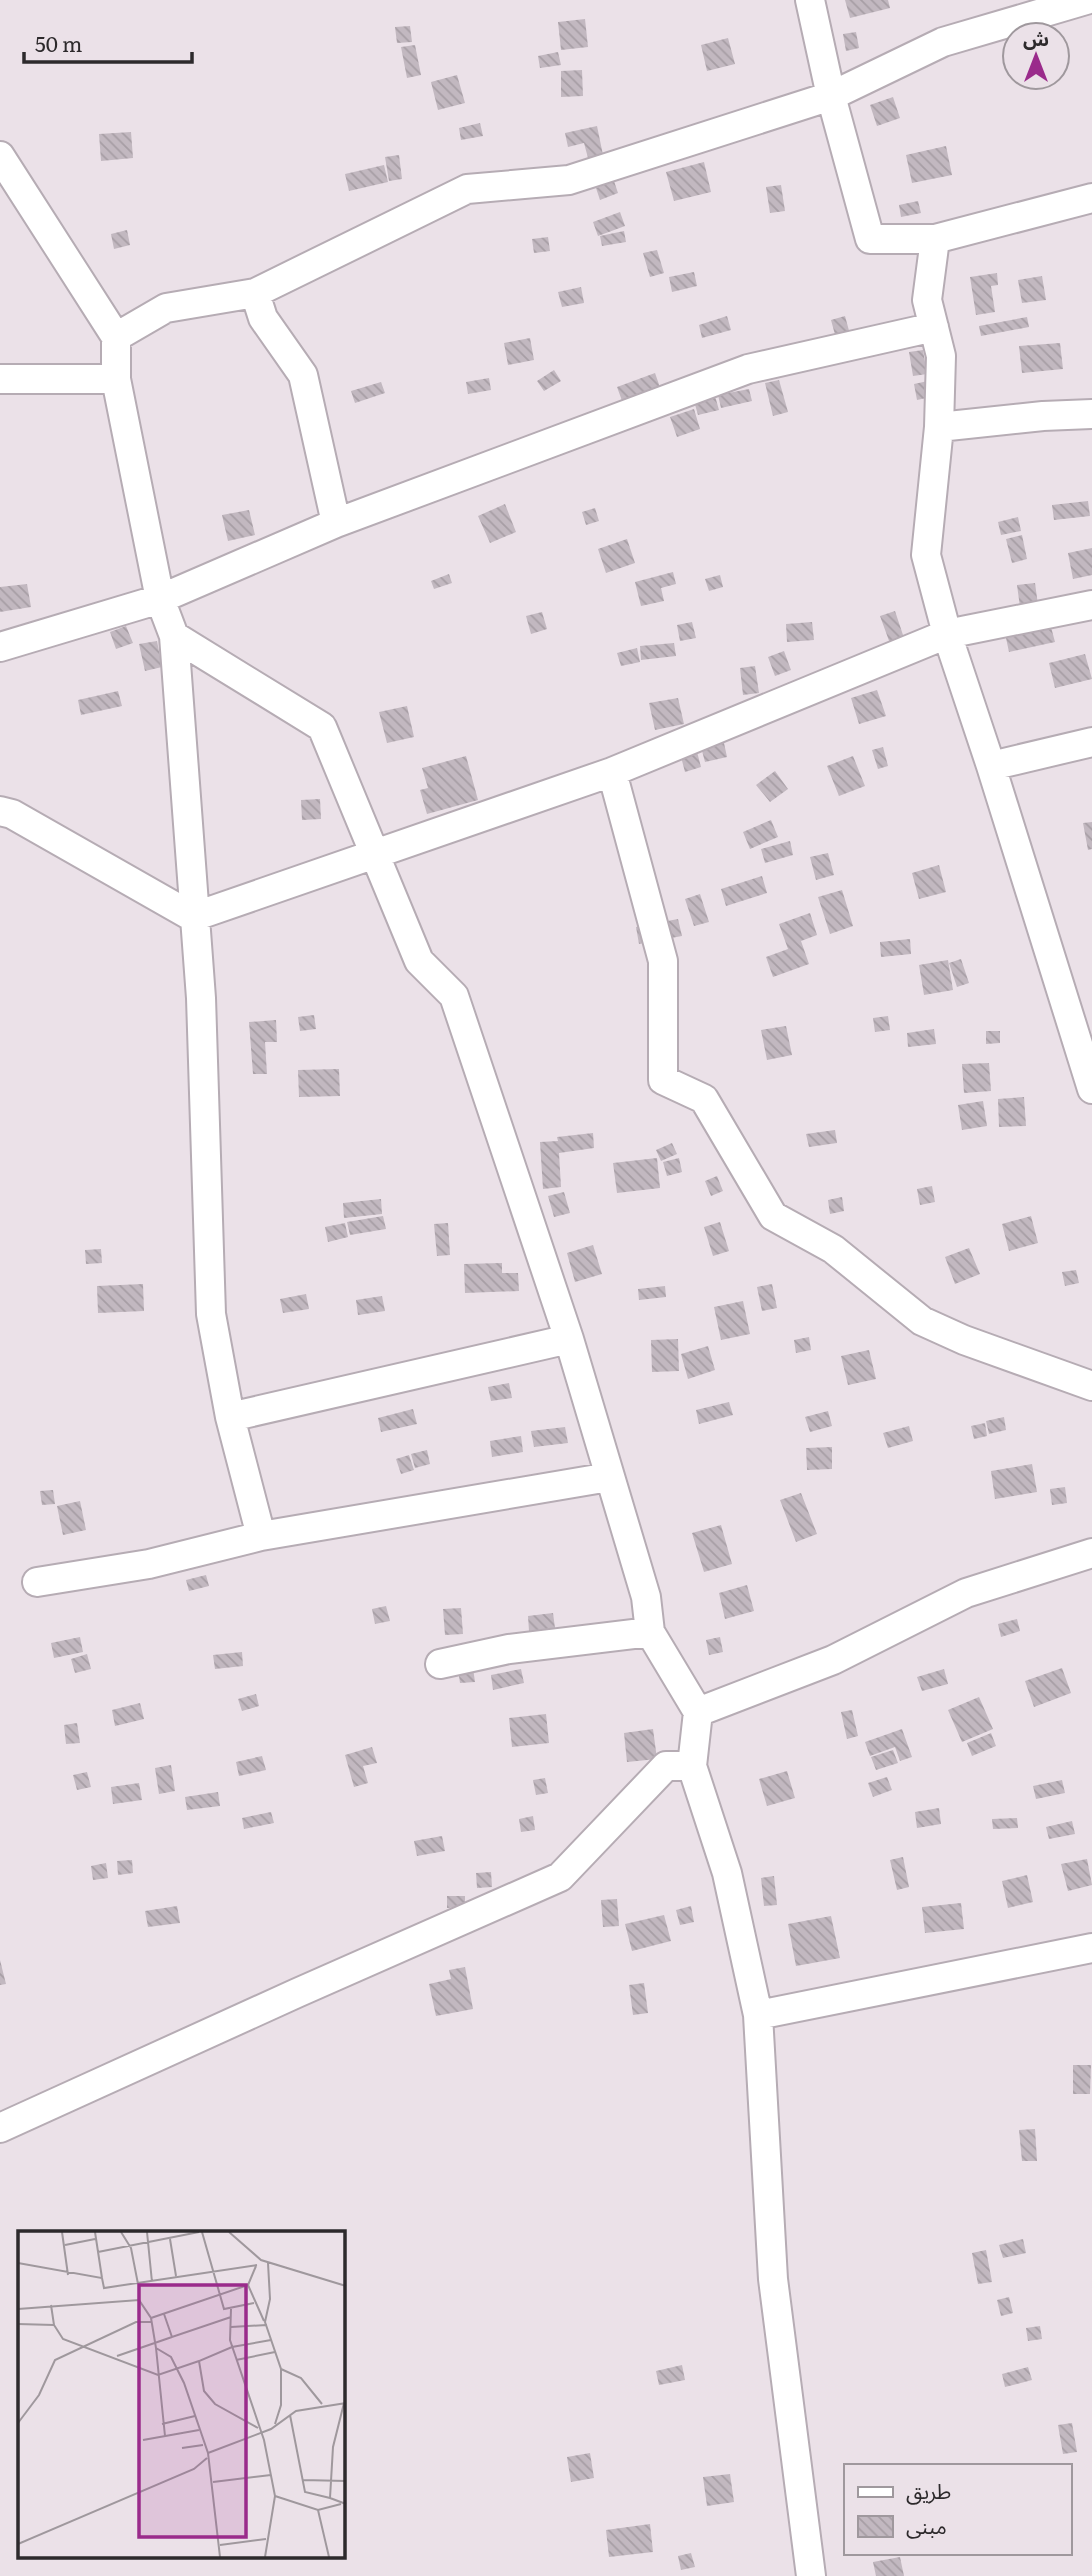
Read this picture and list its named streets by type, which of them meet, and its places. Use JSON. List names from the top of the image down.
{
  "legend": ["طريق", "مبنى"],
  "scale_bar": "50 m",
  "north": "top"
}
